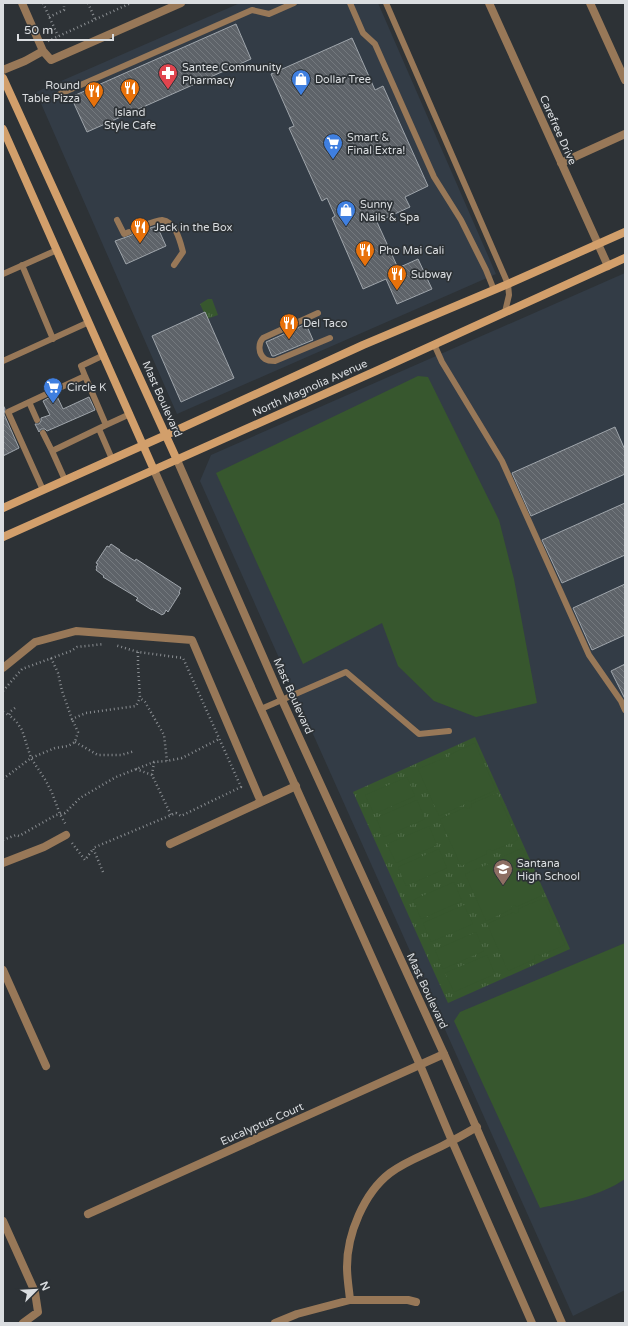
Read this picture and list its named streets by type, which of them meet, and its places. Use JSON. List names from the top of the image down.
{
  "streets": {
    "main road": ["North Magnolia Avenue", "Mast Boulevard"],
    "street": ["Carefree Drive", "Eucalyptus Court"]
  },
  "crossings": [
    ["Carefree Drive", "North Magnolia Avenue"],
    ["North Magnolia Avenue", "Mast Boulevard"],
    ["Mast Boulevard", "Eucalyptus Court"]
  ],
  "places": {
    "pharmacy": ["Santee Community Pharmacy"],
    "shop": ["Dollar Tree", "Sunny Nails & Spa"],
    "restaurant": [
      "Island Style Cafe",
      "Round Table Pizza",
      "Jack in the Box",
      "Pho Mai Cali",
      "Subway",
      "Del Taco"
    ],
    "supermarket": ["Smart & Final Extra!", "Circle K"],
    "school or university": ["Santana High School"]
  },
  "scale_bar": "50 m",
  "north": "top right"
}
